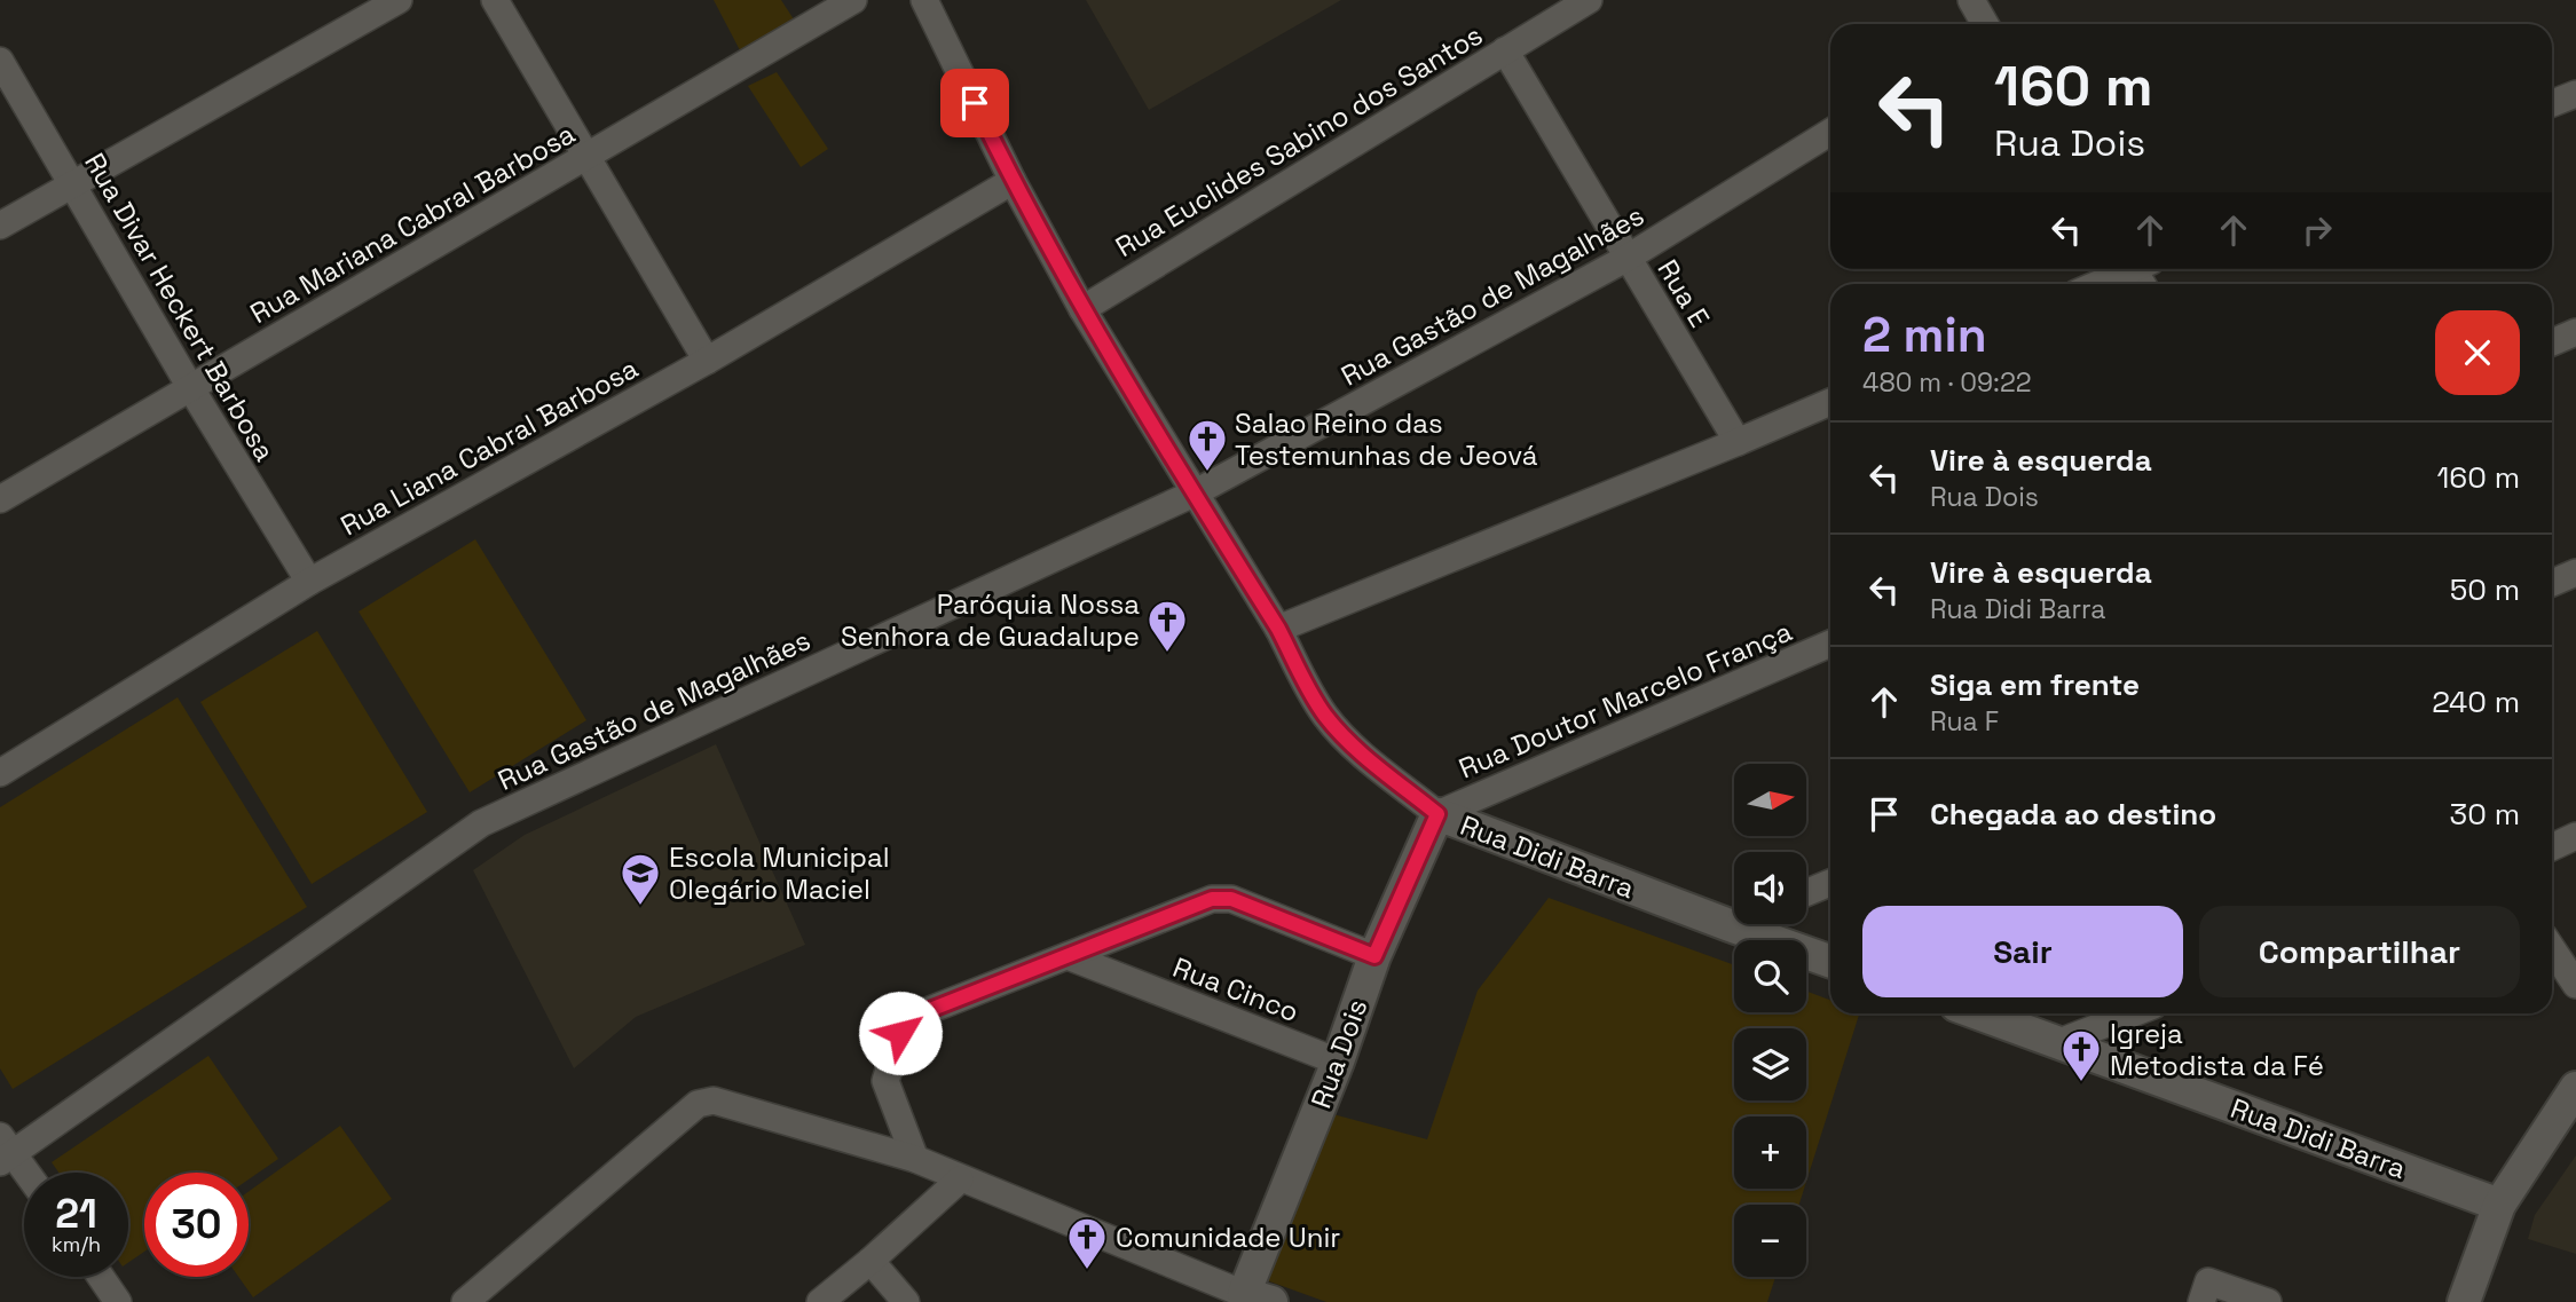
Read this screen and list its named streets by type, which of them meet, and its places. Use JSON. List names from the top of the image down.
{
  "streets": {
    "street": [
      "Rua Euclides Sabino dos Santos",
      "Rua Mariana Cabral Barbosa",
      "Rua E",
      "Rua Gastão de Magalhães",
      "Rua Divar Heckert Barbosa",
      "Rua Liana Cabral Barbosa",
      "Rua Doutor Marcelo França",
      "Rua Didi Barra",
      "Rua Cinco",
      "Rua Dois"
    ]
  },
  "crossings": [
    ["Rua Euclides Sabino dos Santos", "Rua E"],
    ["Rua Euclides Sabino dos Santos", "Rua Didi Barra"],
    ["Rua Mariana Cabral Barbosa", "Rua Divar Heckert Barbosa"],
    ["Rua E", "Rua Gastão de Magalhães"],
    ["Rua Gastão de Magalhães", "Rua Didi Barra"],
    ["Rua Divar Heckert Barbosa", "Rua Liana Cabral Barbosa"],
    ["Rua Liana Cabral Barbosa", "Rua Didi Barra"],
    ["Rua Doutor Marcelo França", "Rua Didi Barra"],
    ["Rua Doutor Marcelo França", "Rua Dois"],
    ["Rua Didi Barra", "Rua Dois"],
    ["Rua Cinco", "Rua Dois"]
  ],
  "places": {
    "church": [
      "Salao Reino das Testemunhas de Jeová",
      "Paróquia Nossa Senhora de Guadalupe",
      "Igreja Metodista da Fé",
      "Comunidade Unir"
    ],
    "school or university": ["Escola Municipal Olegário Maciel"]
  },
  "north": "right",
  "page": {
    "turn": ["160 m", "Rua Dois"],
    "heading": ["2 min", "480 m · 09:22"],
    "list": [
      {
        "name": "Vire à esquerda",
        "note": "Rua Dois",
        "value": "160 m"
      },
      {
        "name": "Vire à esquerda",
        "note": "Rua Didi Barra",
        "value": "50 m"
      },
      {
        "name": "Siga em frente",
        "note": "Rua F",
        "value": "240 m"
      },
      {
        "name": "Chegada ao destino",
        "value": "30 m"
      }
    ],
    "map_buttons": ["+", "−"],
    "buttons": ["Sair", "Compartilhar"],
    "speed": "21 km/h",
    "limit": "30"
  }
}
